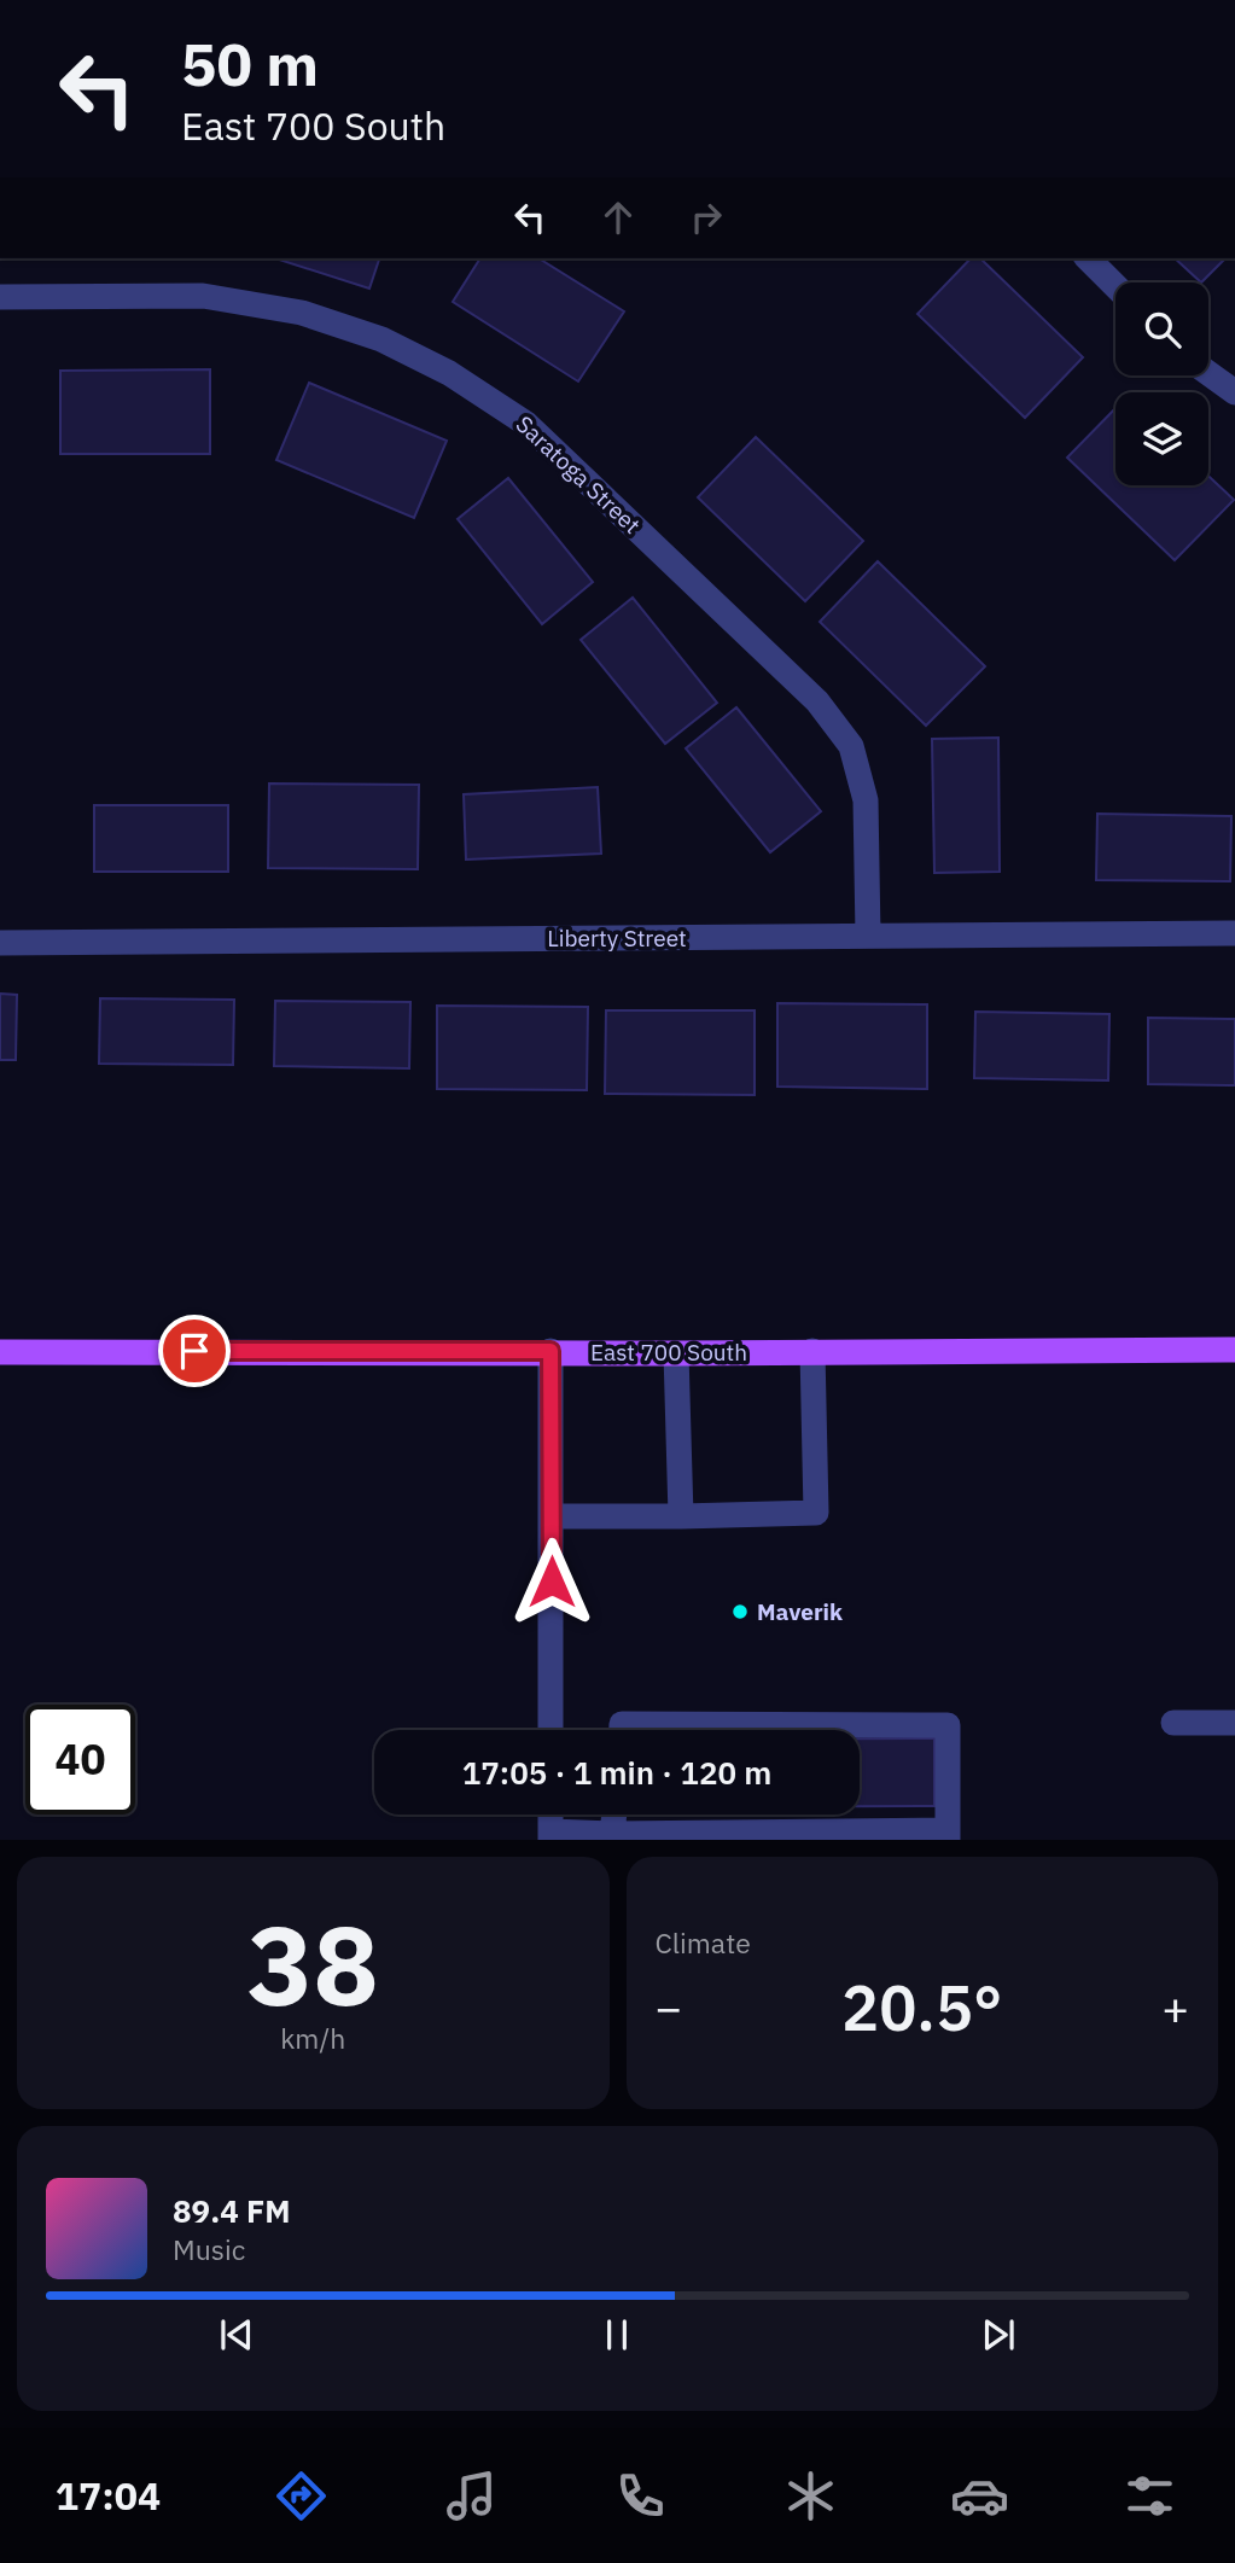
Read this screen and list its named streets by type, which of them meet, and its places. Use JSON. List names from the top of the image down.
{
  "streets": {
    "main road": ["East 700 South"],
    "street": ["Saratoga Street", "Liberty Street"]
  },
  "crossings": [
    ["Saratoga Street", "Liberty Street"]
  ],
  "places": ["Maverik"],
  "page": {
    "turn": ["50 m", "East 700 South"],
    "limit": "40",
    "trip": "17:05 · 1 min · 120 m",
    "tile": [
      ["38", "km/h"],
      "Climate"
    ],
    "heat": ["−", "20.5°", "+"],
    "song": ["89.4 FM", "Music"],
    "tabs": "17:04"
  }
}
